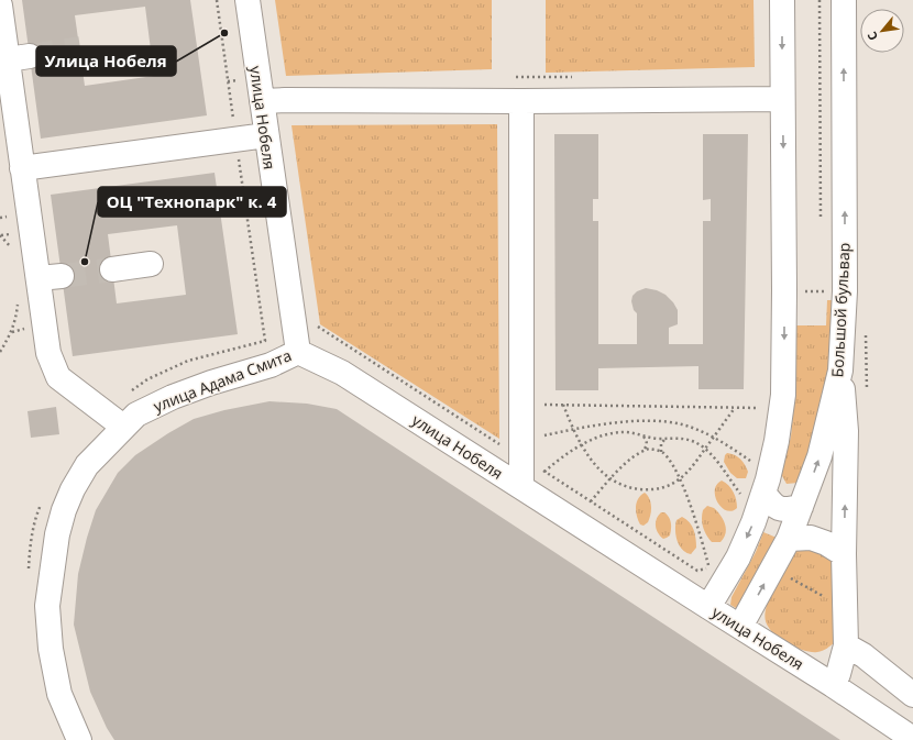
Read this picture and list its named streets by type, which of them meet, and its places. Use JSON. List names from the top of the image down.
{
  "streets": {
    "street": ["улица Нобеля", "Большой бульвар", "улица Адама Смита"]
  },
  "crossings": [
    ["улица Нобеля", "Большой бульвар"],
    ["улица Нобеля", "улица Адама Смита"]
  ],
  "places": ["Улица Нобеля", "ОЦ \"Технопарк\" к. 4"],
  "north": "bottom left"
}
